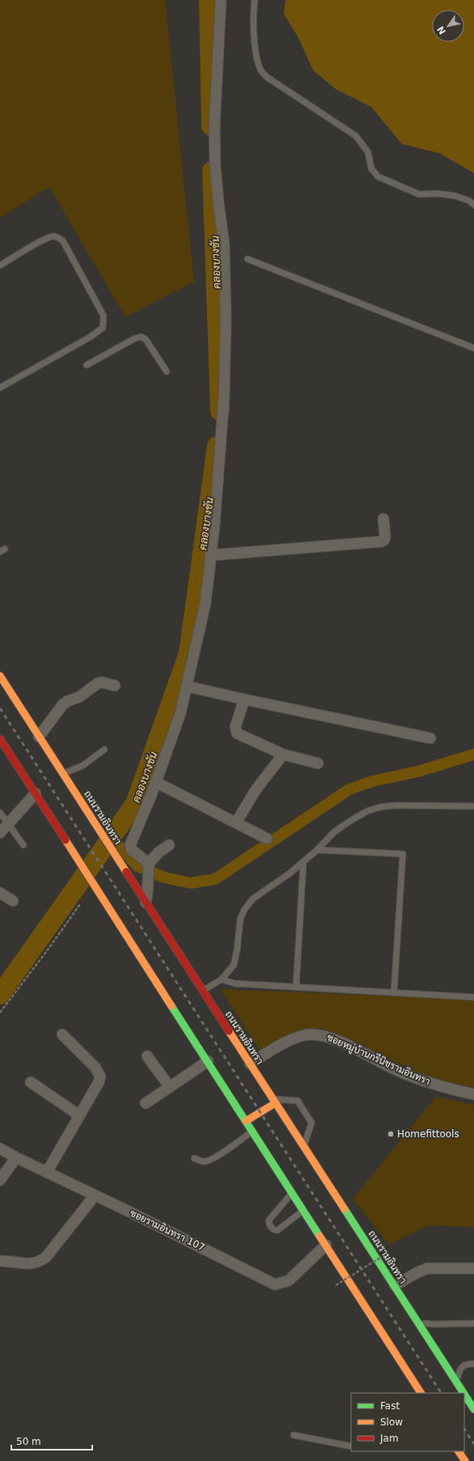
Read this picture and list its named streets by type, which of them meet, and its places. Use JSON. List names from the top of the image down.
{
  "streets": {
    "highway": ["ถนนรามอินทรา"],
    "street": ["ซอยหมู่บ้านกรีนิชรามอินทรา", "ซอยรามอินทรา 107"]
  },
  "crossings": [
    ["ถนนรามอินทรา", "ซอยหมู่บ้านกรีนิชรามอินทรา"]
  ],
  "water": ["คลองบางชัน"],
  "places": ["Homefittools"],
  "legend": ["Fast", "Slow", "Jam"],
  "scale_bar": "50 m",
  "north": "bottom left"
}
